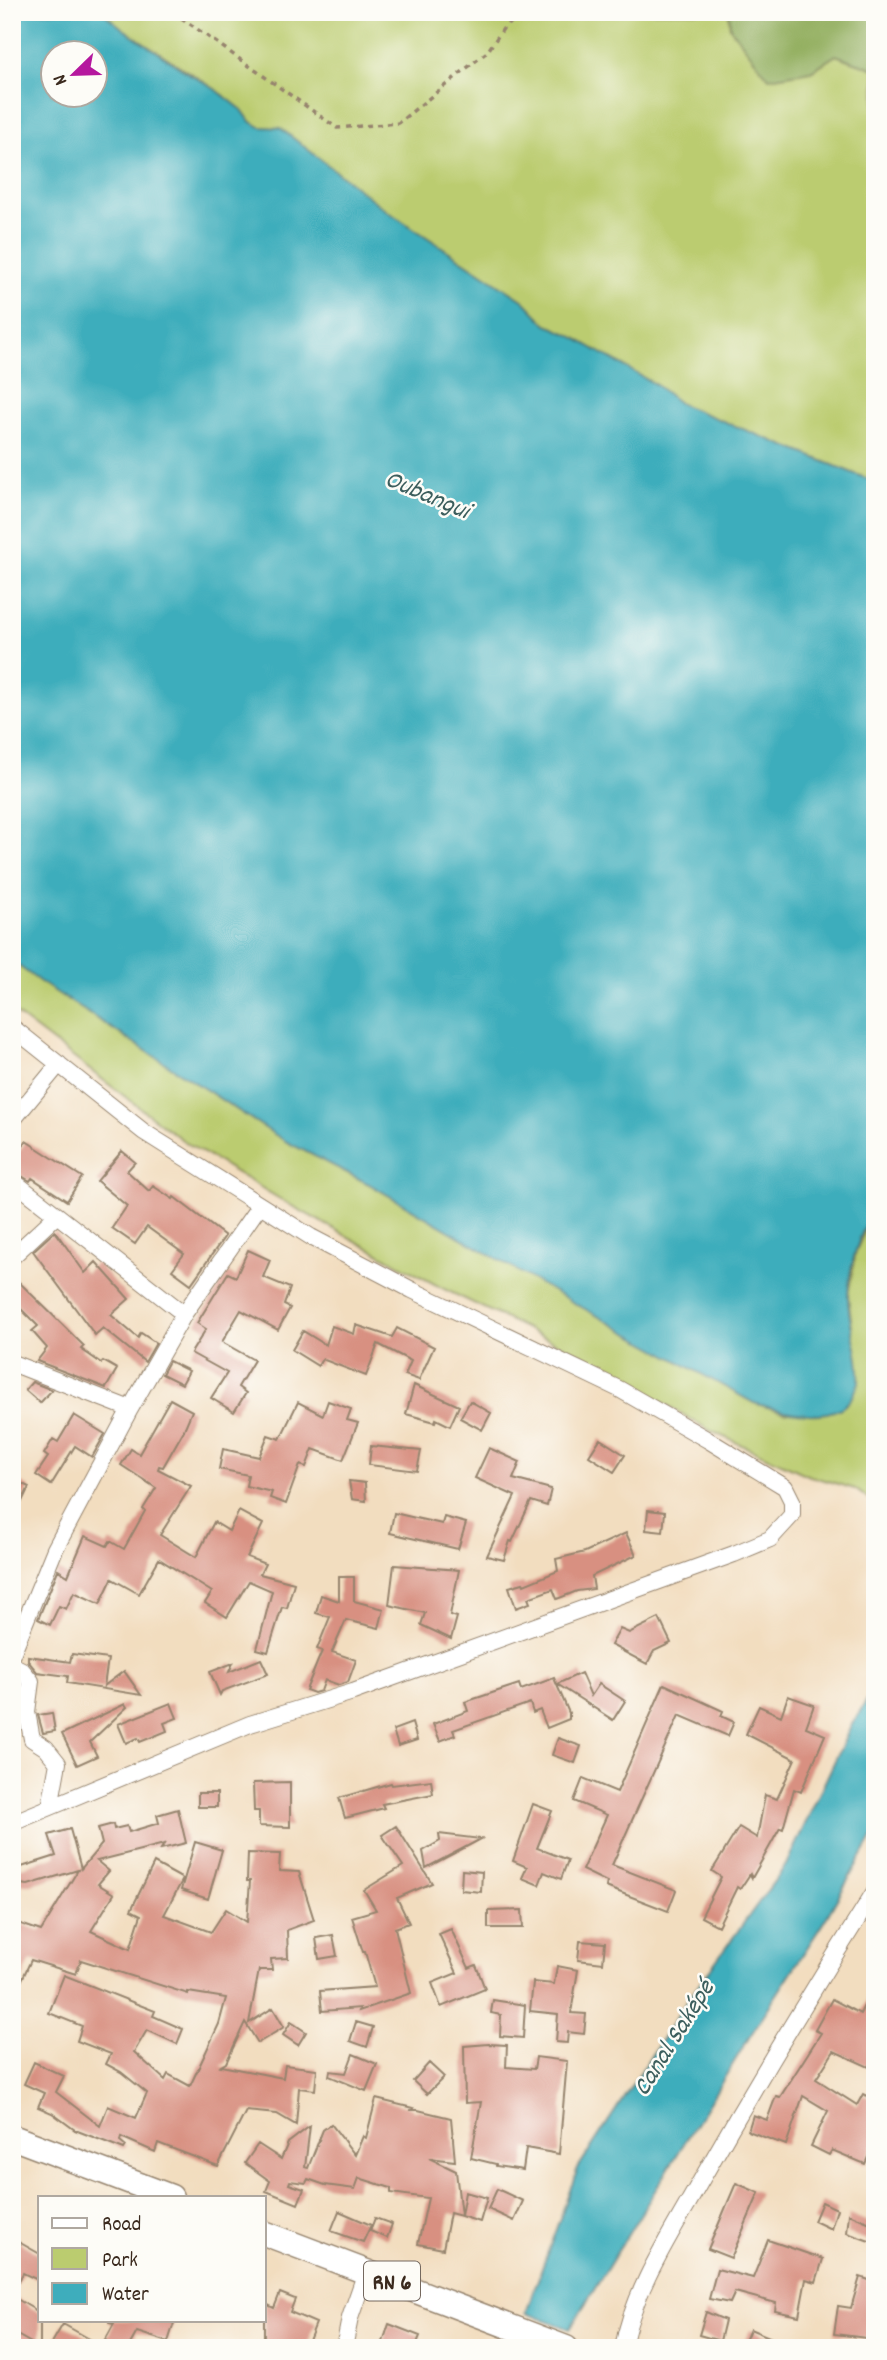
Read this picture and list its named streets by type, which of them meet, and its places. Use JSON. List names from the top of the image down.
{
  "streets": {
    "main road": ["RN 6"]
  },
  "water": ["Oubangui", "Canal Saképé"],
  "legend": ["Road", "Park", "Water"],
  "north": "bottom left"
}
